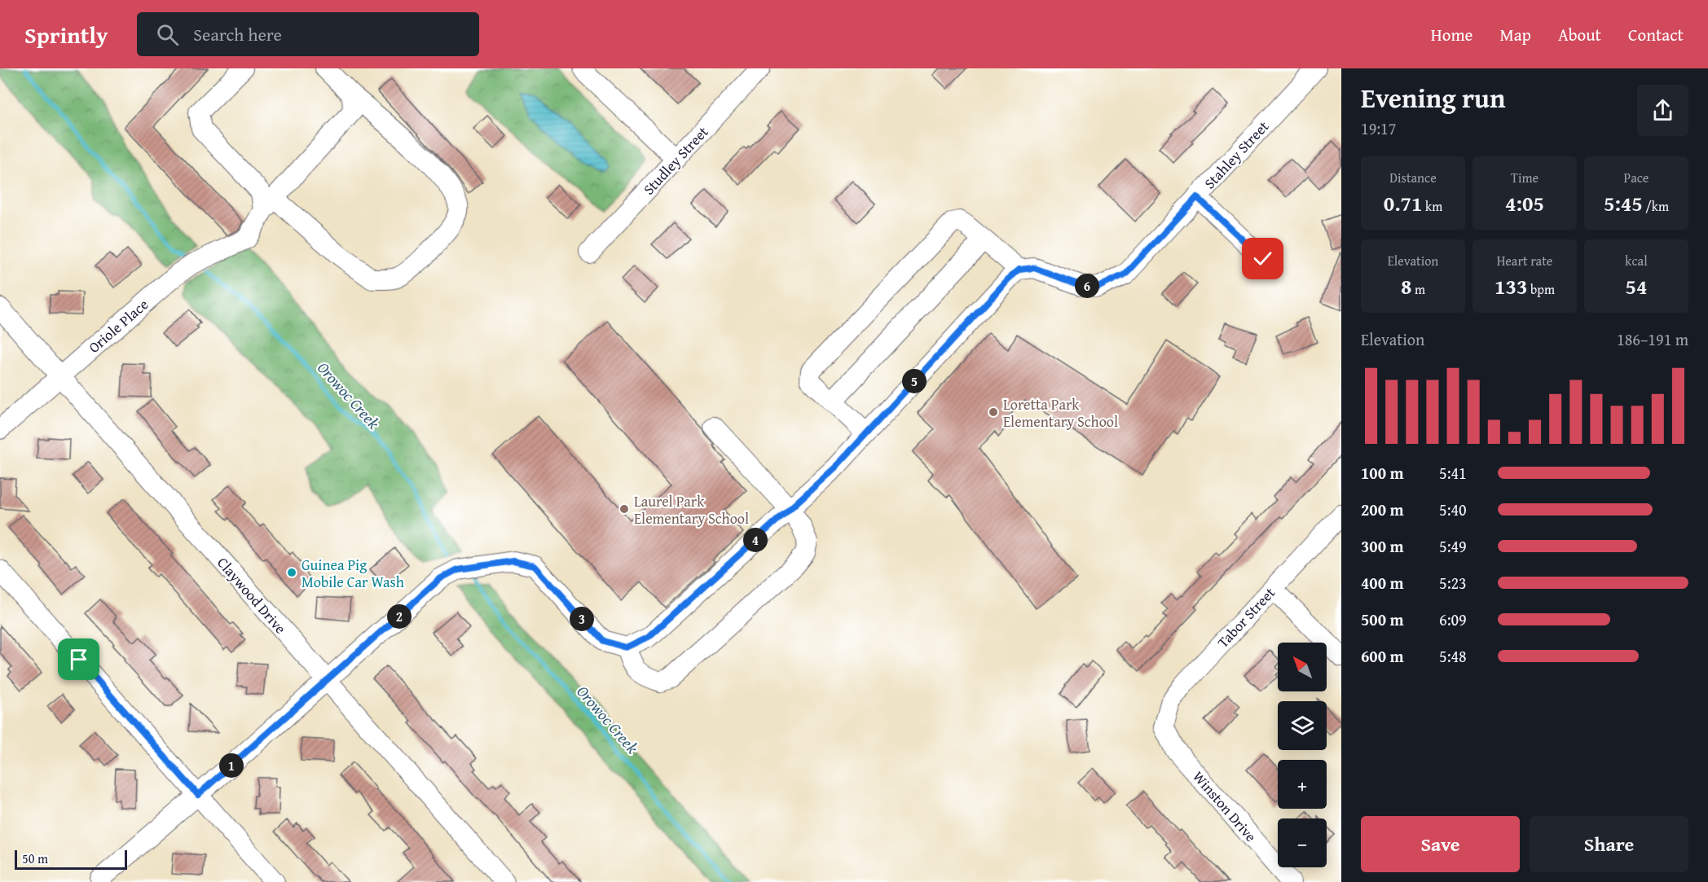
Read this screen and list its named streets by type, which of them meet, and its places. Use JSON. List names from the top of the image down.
{
  "streets": {
    "street": [
      "Stahley Street",
      "Studley Street",
      "Oriole Place",
      "Claywood Drive",
      "Tabor Street",
      "Winston Drive"
    ]
  },
  "crossings": [
    ["Oriole Place", "Claywood Drive"],
    ["Tabor Street", "Winston Drive"]
  ],
  "water": ["Orowoc Creek"],
  "places": ["Loretta Park Elementary School", "Laurel Park Elementary School", "Guinea Pig Mobile Car Wash"],
  "scale_bar": "50 m",
  "north": "top left",
  "page": {
    "header": "Sprintly",
    "search": "Search here",
    "nav": [
      "Home",
      "Map",
      "About",
      "Contact"
    ],
    "heading": ["Evening run", "19:17"],
    "stats": [
      ["Distance", "0.71 km"],
      ["Time", "4:05"],
      ["Pace", "5:45 /km"],
      ["Elevation", "8 m"],
      ["Heart rate", "133 bpm"],
      ["kcal", "54"]
    ],
    "pins": [
      "6",
      "5",
      "4",
      "2",
      "3",
      "1"
    ],
    "chart": ["Elevation", "186–191 m"],
    "list": [
      {
        "name": "100 m",
        "note": "5:41"
      },
      {
        "name": "200 m",
        "note": "5:40"
      },
      {
        "name": "300 m",
        "note": "5:49"
      },
      {
        "name": "400 m",
        "note": "5:23"
      },
      {
        "name": "500 m",
        "note": "6:09"
      },
      {
        "name": "600 m",
        "note": "5:48"
      }
    ],
    "map_buttons": ["+", "−"],
    "buttons": ["Save", "Share"],
    "scale": "50 m"
  }
}
